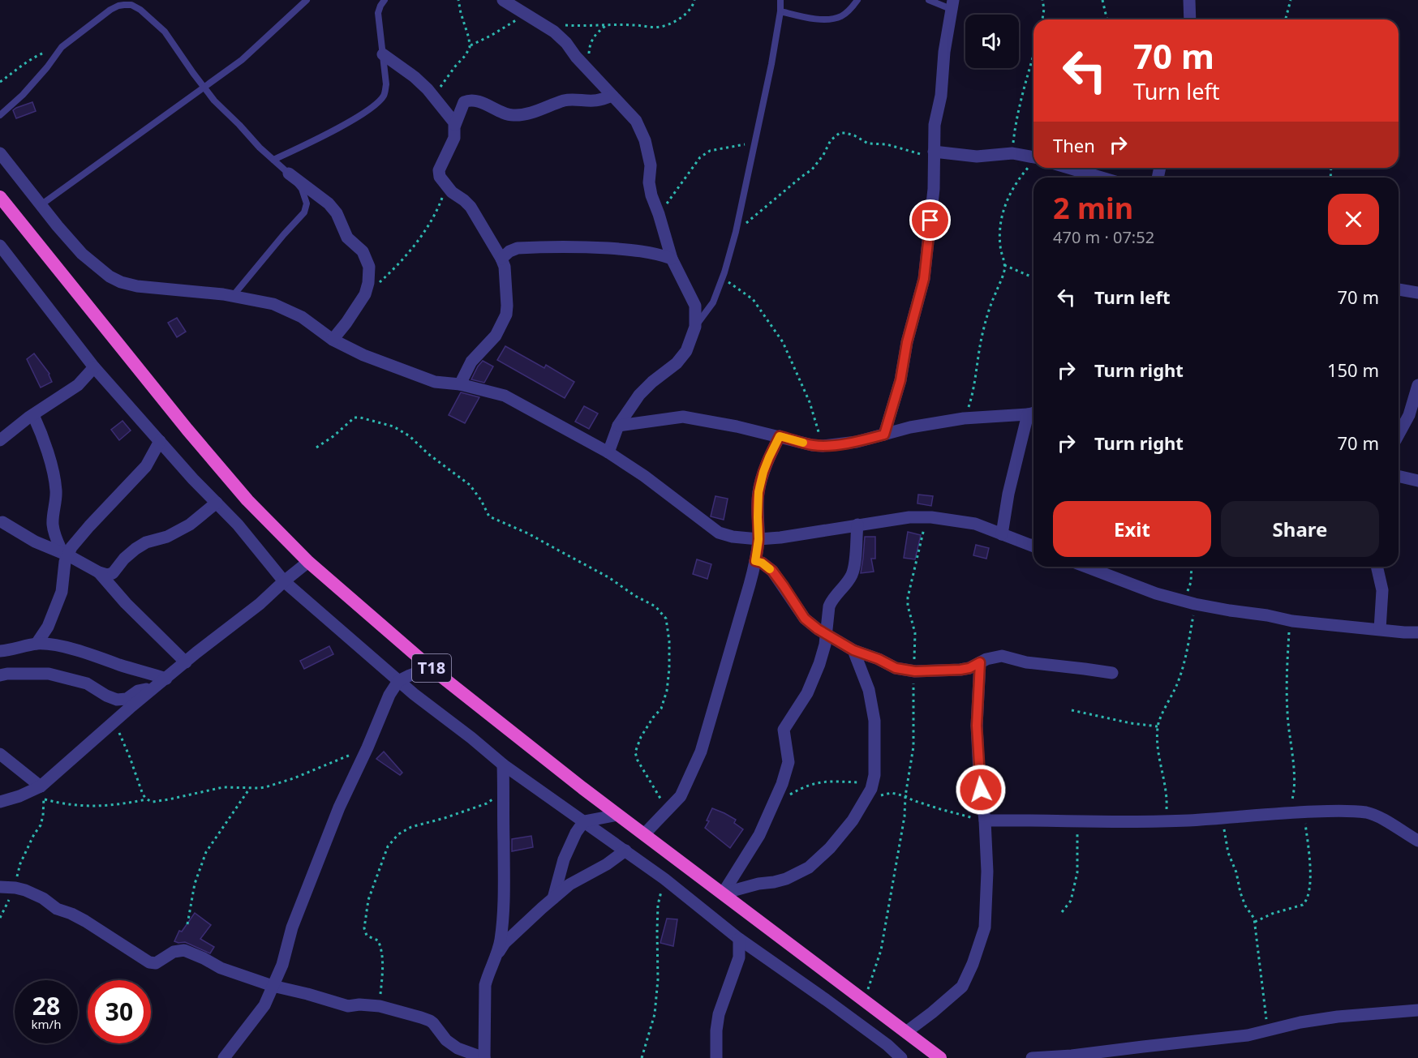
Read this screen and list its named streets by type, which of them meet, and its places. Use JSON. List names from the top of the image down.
{
  "streets": {
    "highway": ["T18"]
  },
  "page": {
    "turn": ["70 m", "Turn left"],
    "then": "Then",
    "heading": ["2 min", "470 m · 07:52"],
    "list": [
      {
        "name": "Turn left",
        "value": "70 m"
      },
      {
        "name": "Turn right",
        "value": "150 m"
      },
      {
        "name": "Turn right",
        "value": "70 m"
      }
    ],
    "buttons": ["Exit", "Share"],
    "speed": "28 km/h",
    "limit": "30"
  }
}
